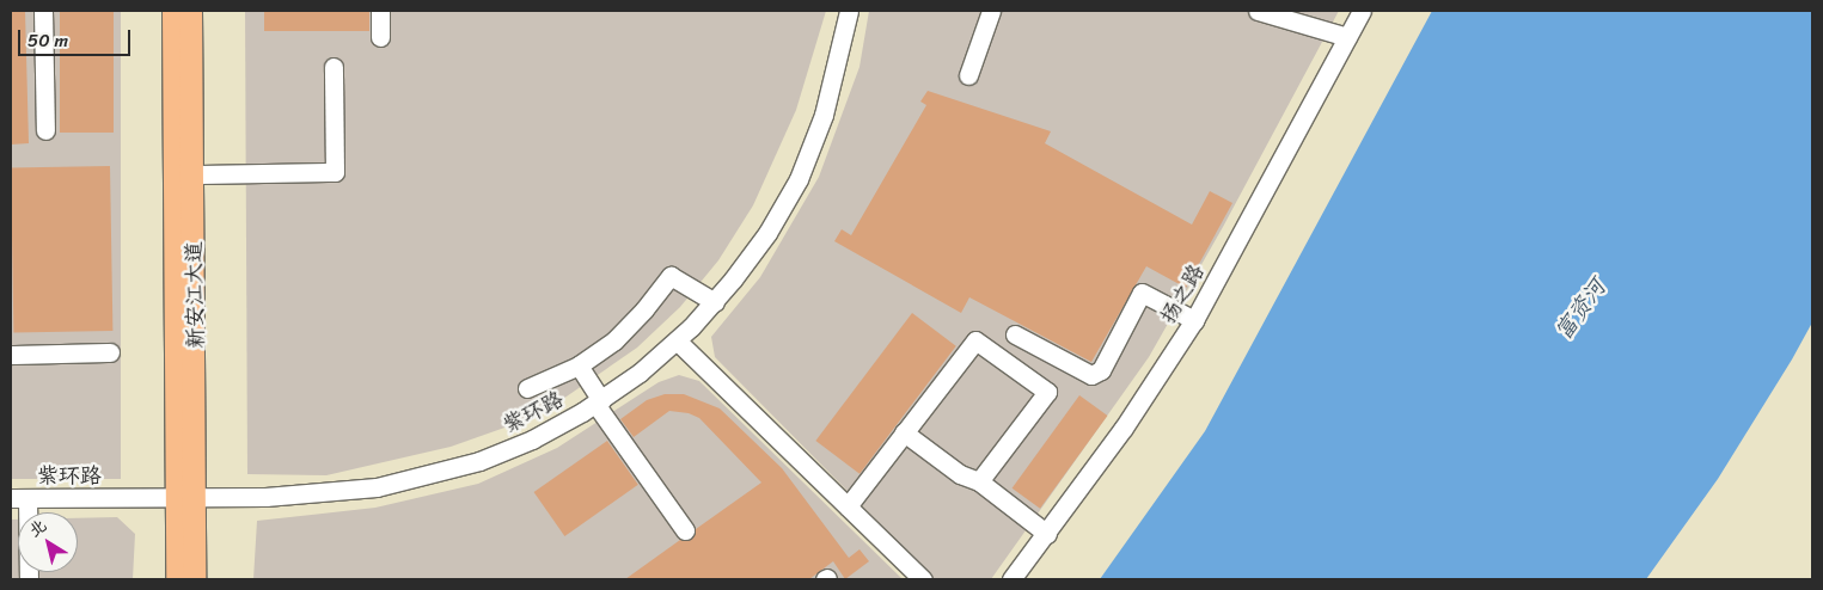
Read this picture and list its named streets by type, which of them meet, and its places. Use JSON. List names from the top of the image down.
{
  "streets": {
    "main road": ["新安江大道"],
    "street": ["扬之路", "紫环路"]
  },
  "crossings": [
    ["新安江大道", "紫环路"]
  ],
  "water": ["富资河"],
  "scale_bar": "50 m",
  "north": "top left"
}
